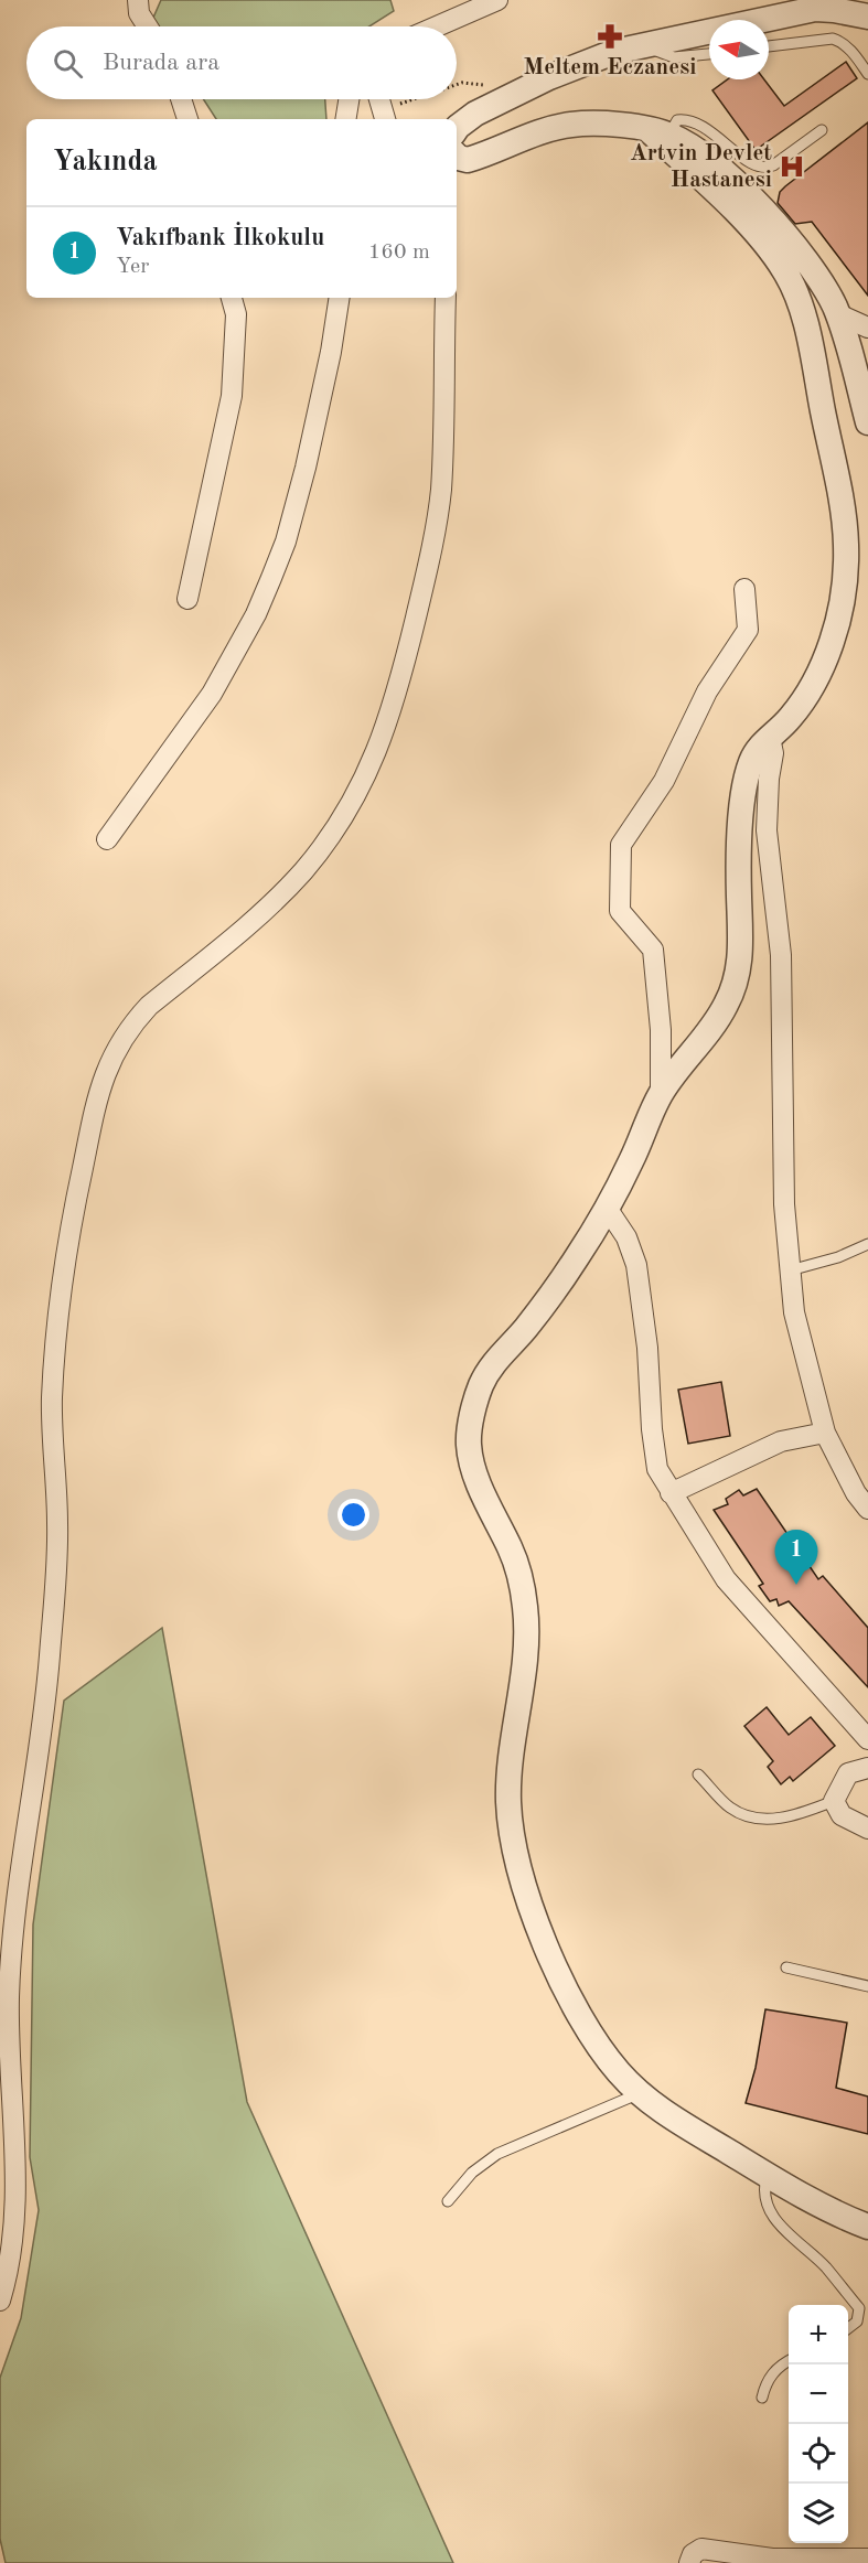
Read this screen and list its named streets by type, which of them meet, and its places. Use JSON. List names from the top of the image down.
{
  "places": {
    "pharmacy": ["Meltem Eczanesi"],
    "hospital": ["Artvin Devlet Hastanesi"]
  },
  "north": "left",
  "page": {
    "search": "Burada ara",
    "heading": "Yakında",
    "list": [
      {
        "mark": "1",
        "name": "Vakıfbank İlkokulu",
        "note": "Yer",
        "value": "160 m"
      }
    ],
    "pins": "1",
    "map_buttons": ["+", "−"]
  }
}
